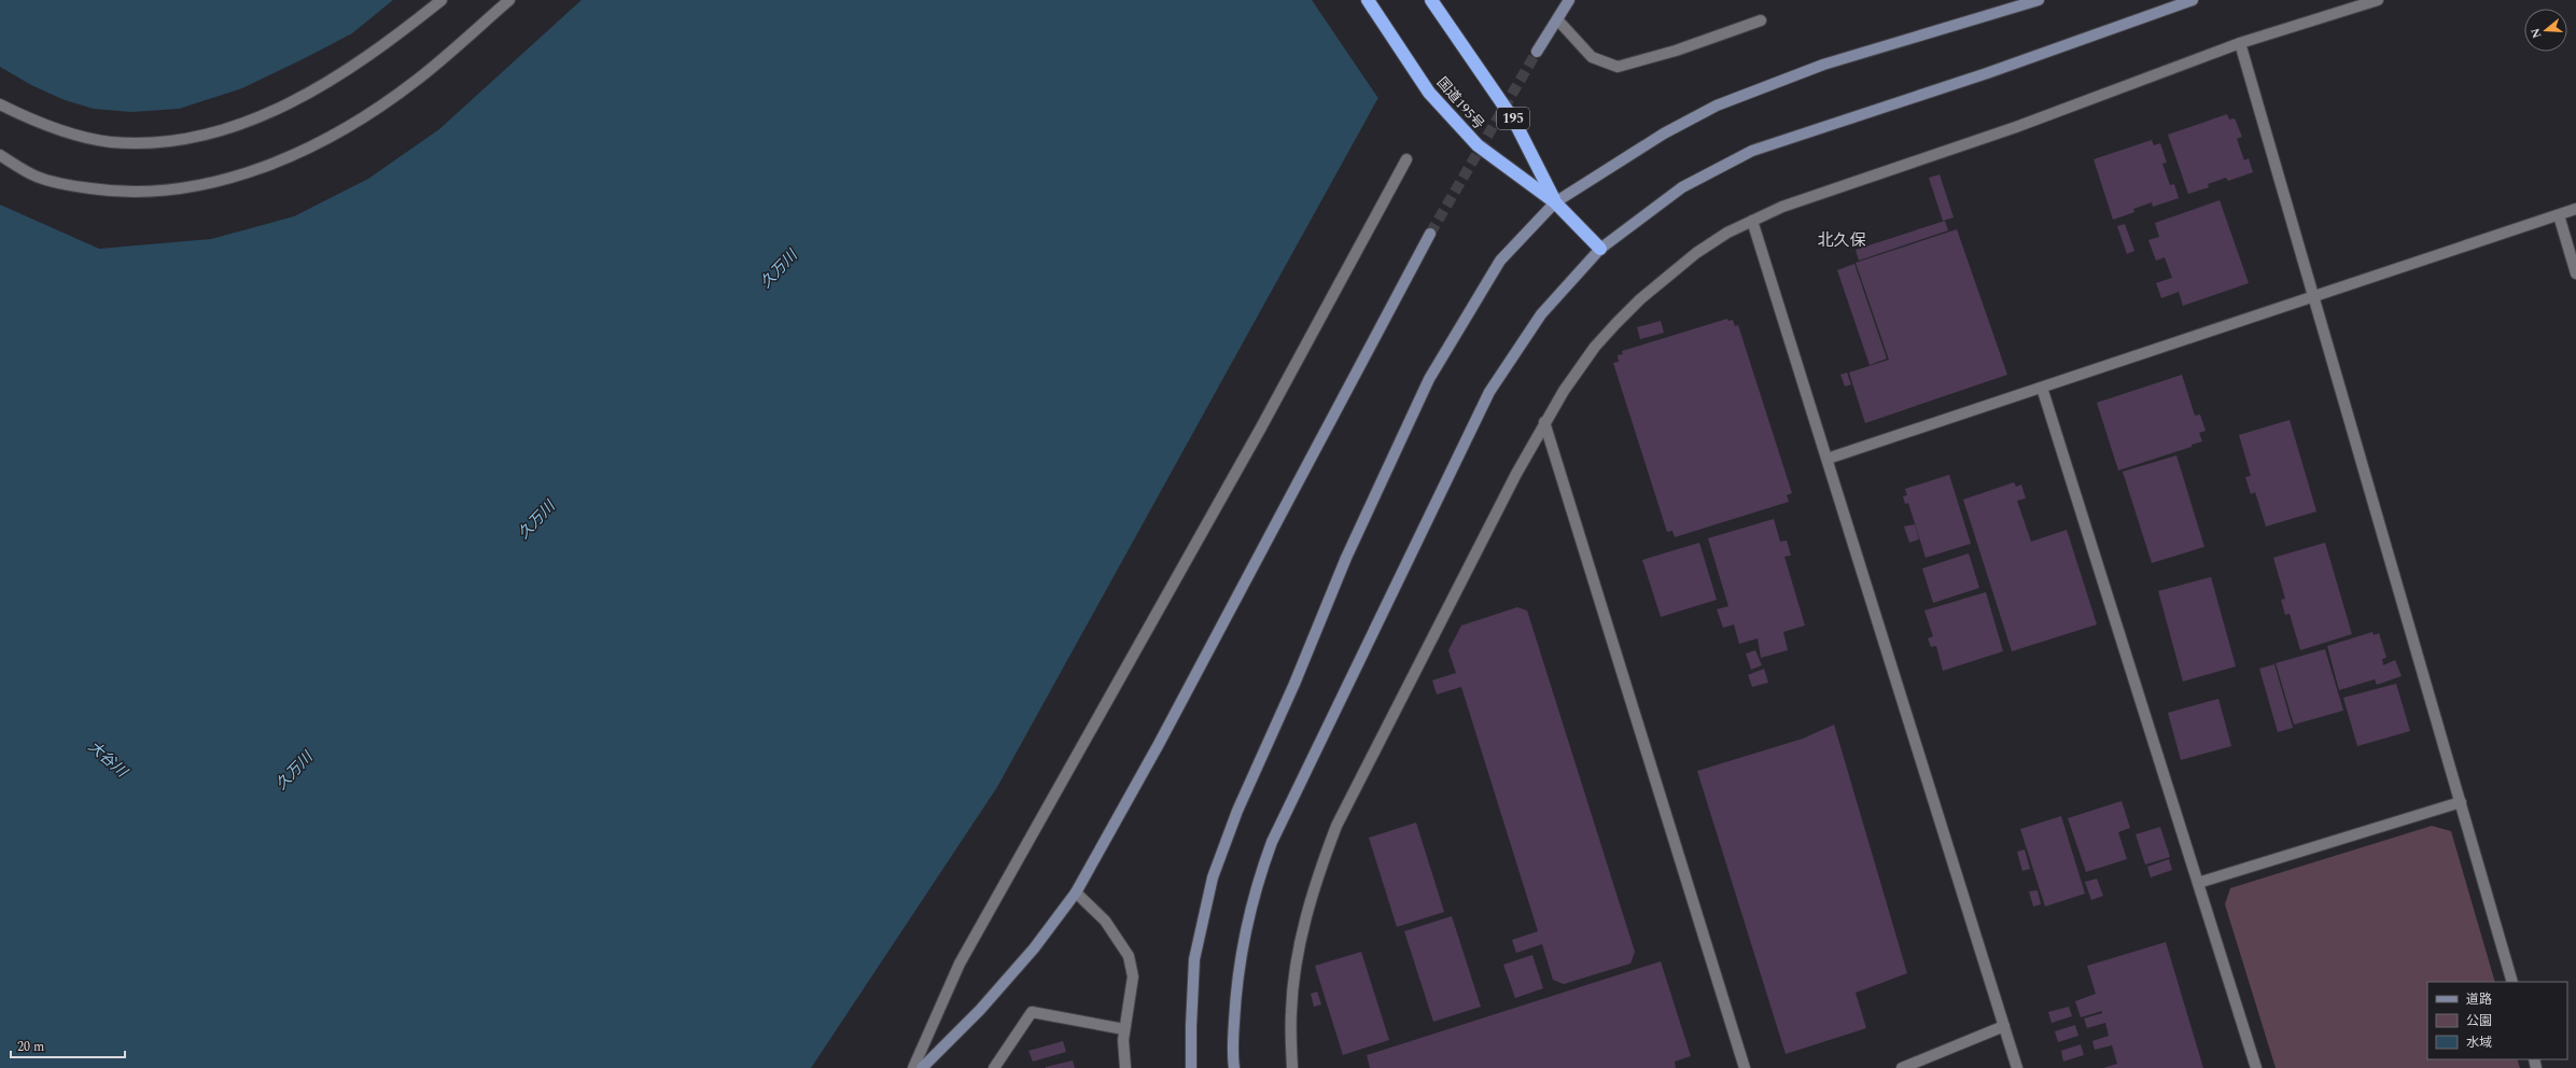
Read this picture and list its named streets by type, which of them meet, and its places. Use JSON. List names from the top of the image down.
{
  "streets": {
    "highway": ["国道195号", "195"]
  },
  "districts": ["北久保"],
  "water": ["久万川", "大谷川"],
  "legend": ["道路", "公園", "水域"],
  "scale_bar": "20 m",
  "north": "left"
}
